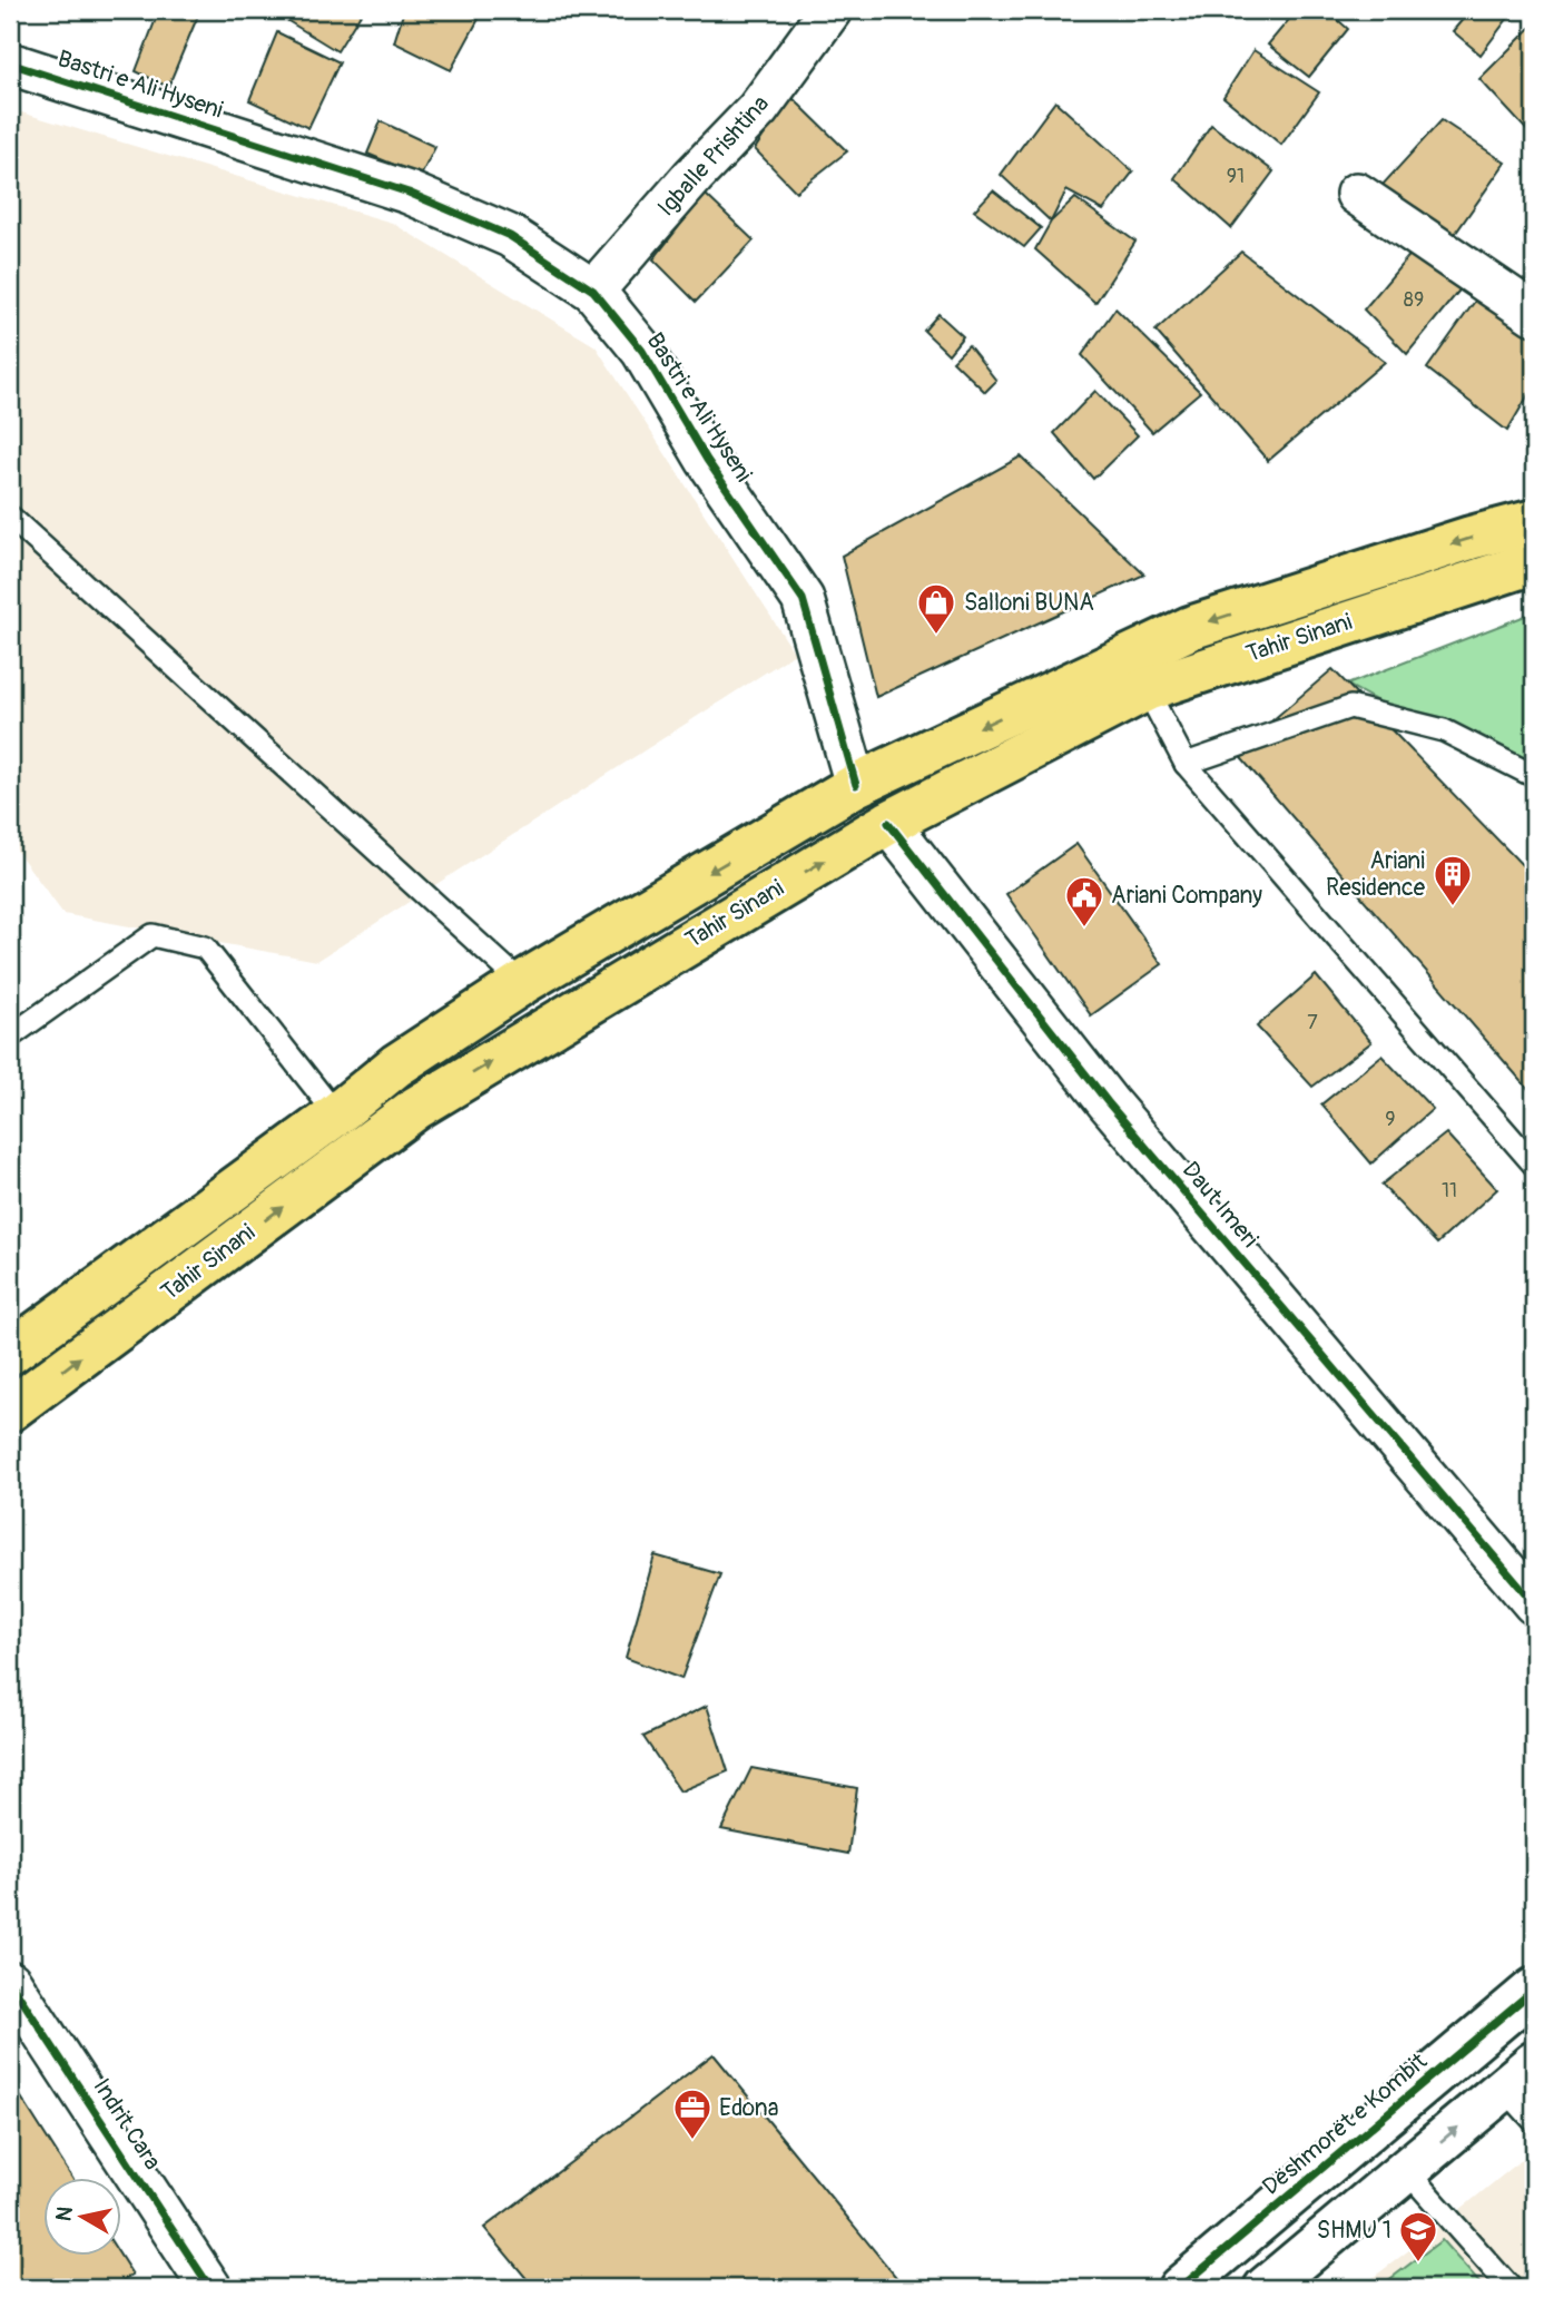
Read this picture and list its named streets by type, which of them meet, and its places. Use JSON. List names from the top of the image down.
{
  "streets": {
    "main road": ["Tahir Sinani"],
    "street": [
      "Bastri e Ali Hyseni",
      "Igballe Prishtina",
      "Daut Imeri",
      "Indrit Cara",
      "Dëshmorët e Kombit"
    ]
  },
  "crossings": [
    ["Bastri e Ali Hyseni", "Igballe Prishtina"],
    ["Bastri e Ali Hyseni", "Tahir Sinani"],
    ["Tahir Sinani", "Daut Imeri"]
  ],
  "places": {
    "shop": ["Salloni BUNA"],
    "building": ["Ariani Residence"],
    "public building": ["Ariani Company"],
    "office": ["Edona"],
    "school or university": ["SHMU 1"]
  },
  "house_numbers": [
    "91",
    "89",
    "7",
    "9",
    "11"
  ],
  "north": "left"
}
